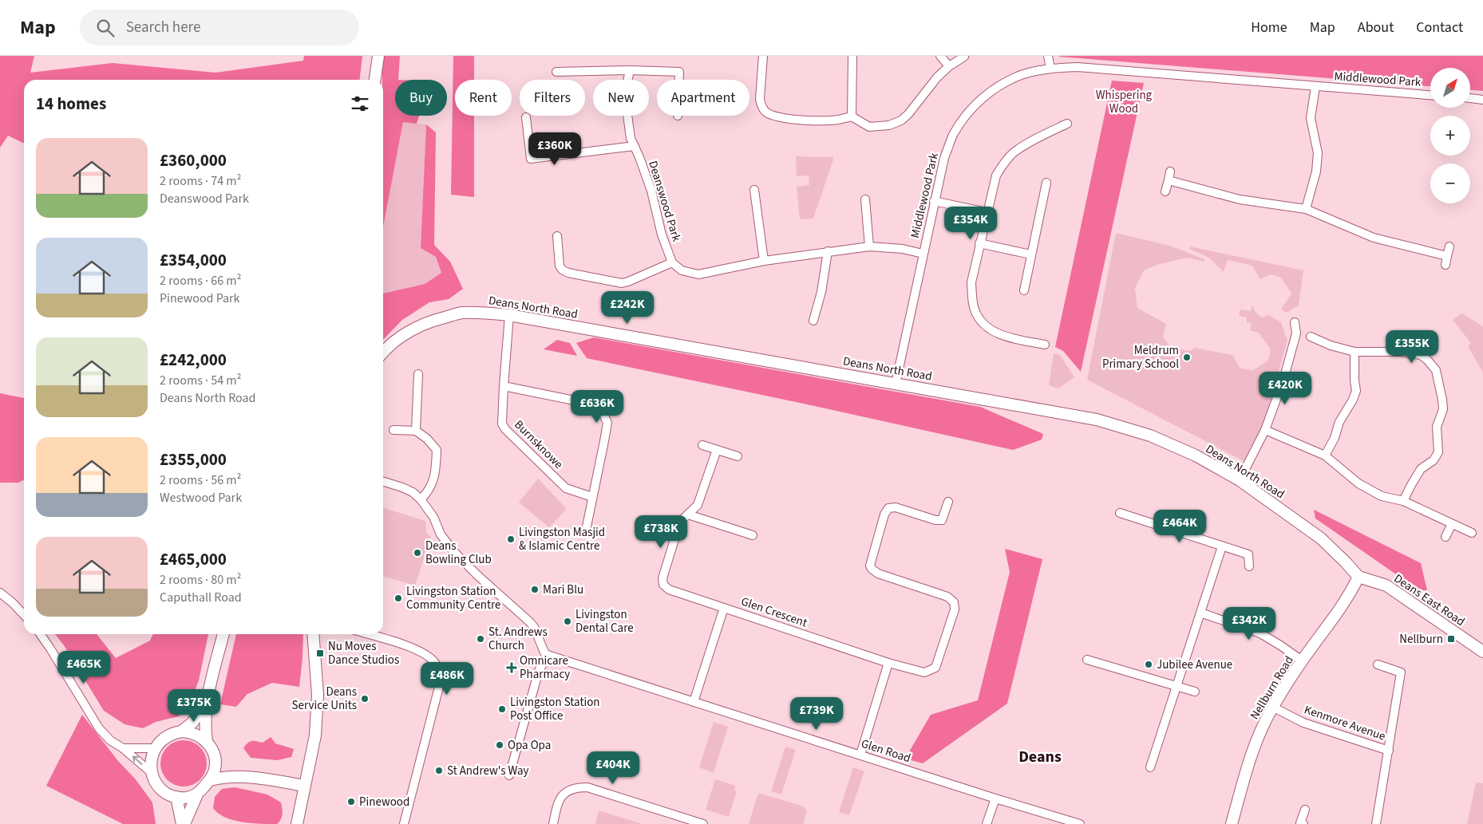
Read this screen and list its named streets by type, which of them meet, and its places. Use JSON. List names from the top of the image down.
{
  "streets": {
    "street": [
      "Middlewood Park",
      "Deanswood Park",
      "Deans North Road",
      "Burnsknowe",
      "Deans East Road",
      "Glen Crescent",
      "Nellburn Road",
      "Kenmore Avenue",
      "Glen Road"
    ]
  },
  "crossings": [
    ["Middlewood Park", "Deans North Road"],
    ["Deans North Road", "Burnsknowe"],
    ["Deans North Road", "Deans East Road"],
    ["Deans North Road", "Nellburn Road"],
    ["Deans East Road", "Nellburn Road"],
    ["Glen Crescent", "Glen Road"],
    ["Nellburn Road", "Kenmore Avenue"]
  ],
  "districts": ["Deans"],
  "parks": ["Whispering Wood"],
  "places": {
    "other": [
      "Meldrum Primary School",
      "Livingston Masjid & Islamic Centre",
      "Deans Bowling Club",
      "Mari Blu",
      "Livingston Station Community Centre",
      "Livingston Dental Care",
      "St. Andrews Church",
      "Jubilee Avenue",
      "Deans Service Units",
      "Livingston Station Post Office",
      "Opa Opa",
      "St Andrew's Way",
      "Pinewood"
    ],
    "transit": ["Nellburn", "Nu Moves Dance Studios"],
    "health": ["Omnicare Pharmacy"]
  },
  "north": "top right",
  "page": {
    "header": "Map",
    "search": "Search here",
    "nav": [
      "Home",
      "Map",
      "About",
      "Contact"
    ],
    "map_buttons": ["+", "−"],
    "chip": [
      "Buy",
      "Rent",
      "Filters",
      "New",
      "Apartment"
    ],
    "heading": "14 homes",
    "list": [
      {
        "name": "£360,000",
        "note": "2 rooms · 74 m² · Deanswood Park"
      },
      {
        "name": "£354,000",
        "note": "2 rooms · 66 m² · Pinewood Park"
      },
      {
        "name": "£242,000",
        "note": "2 rooms · 54 m² · Deans North Road"
      },
      {
        "name": "£355,000",
        "note": "2 rooms · 56 m² · Westwood Park"
      },
      {
        "name": "£465,000",
        "note": "2 rooms · 80 m² · Caputhall Road"
      }
    ],
    "price": [
      "£360K",
      "£354K",
      "£242K",
      "£355K",
      "£420K",
      "£636K",
      "£464K",
      "£738K",
      "£342K",
      "£465K",
      "£486K",
      "£375K",
      "£739K",
      "£404K"
    ]
  }
}
